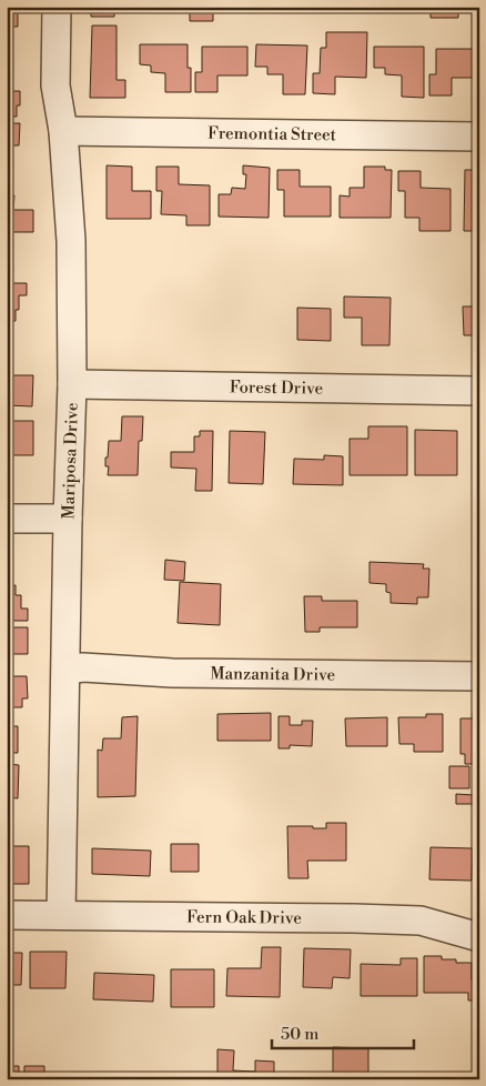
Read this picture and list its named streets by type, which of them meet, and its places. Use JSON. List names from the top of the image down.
{
  "streets": {
    "street": [
      "Fremontia Street",
      "Forest Drive",
      "Mariposa Drive",
      "Manzanita Drive",
      "Fern Oak Drive"
    ]
  },
  "crossings": [
    ["Fremontia Street", "Mariposa Drive"],
    ["Forest Drive", "Mariposa Drive"],
    ["Mariposa Drive", "Manzanita Drive"],
    ["Mariposa Drive", "Fern Oak Drive"]
  ],
  "scale_bar": "50 m"
}
